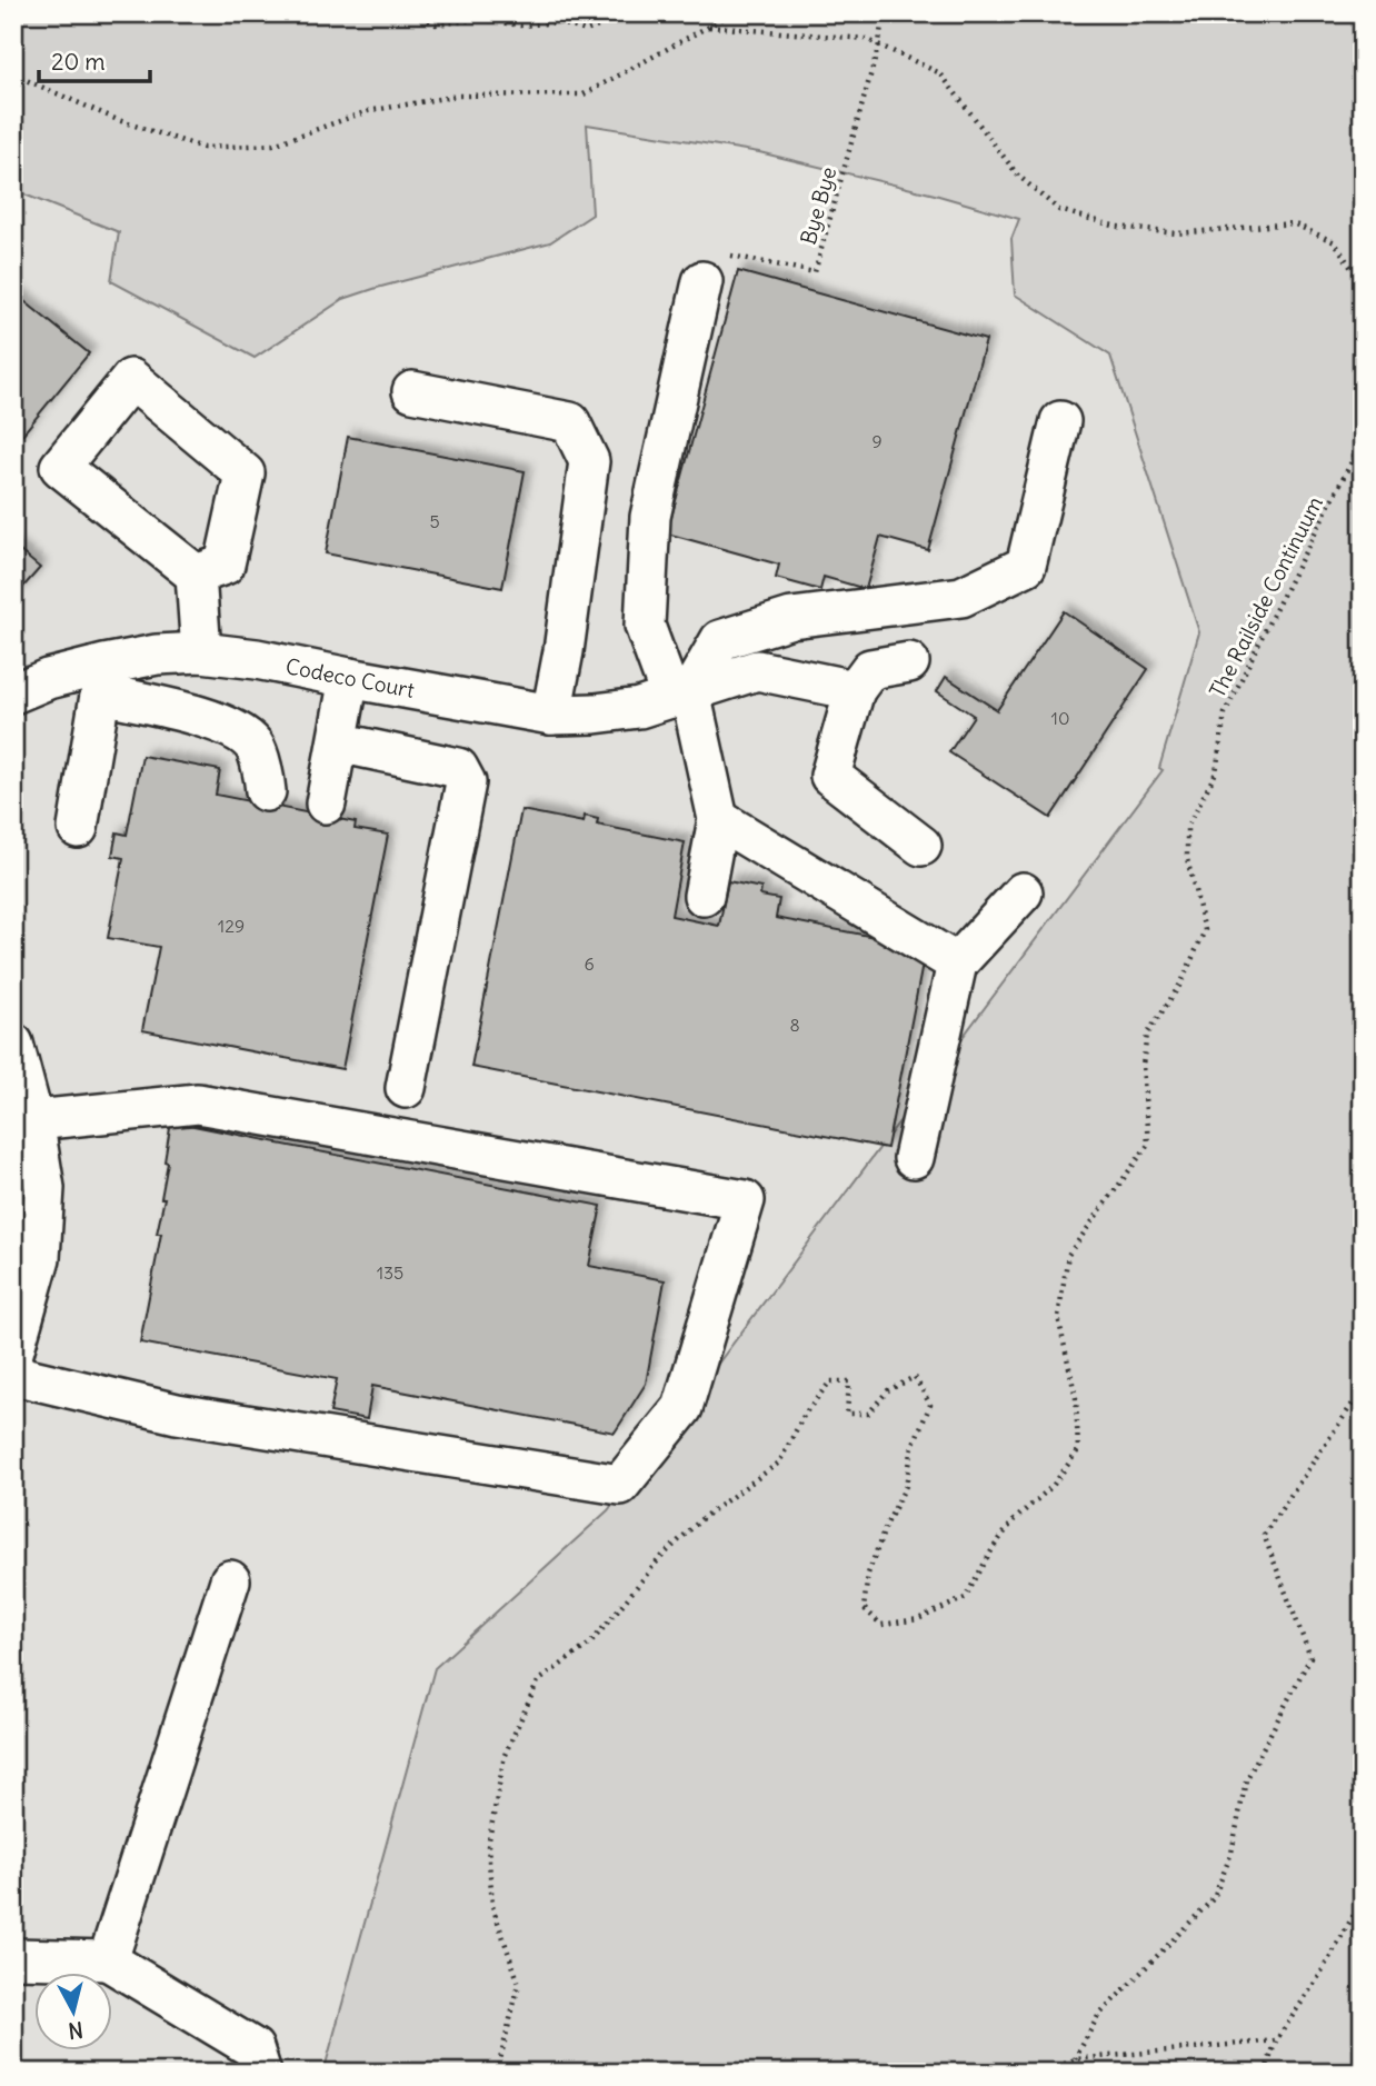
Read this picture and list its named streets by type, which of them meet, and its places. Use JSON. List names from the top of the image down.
{
  "streets": {
    "street": ["Codeco Court"],
    "path": ["Bye Bye", "The Railside Continuum"]
  },
  "house_numbers": [
    "9",
    "5",
    "10",
    "129",
    "6",
    "8",
    "135"
  ],
  "scale_bar": "20 m",
  "north": "bottom"
}
